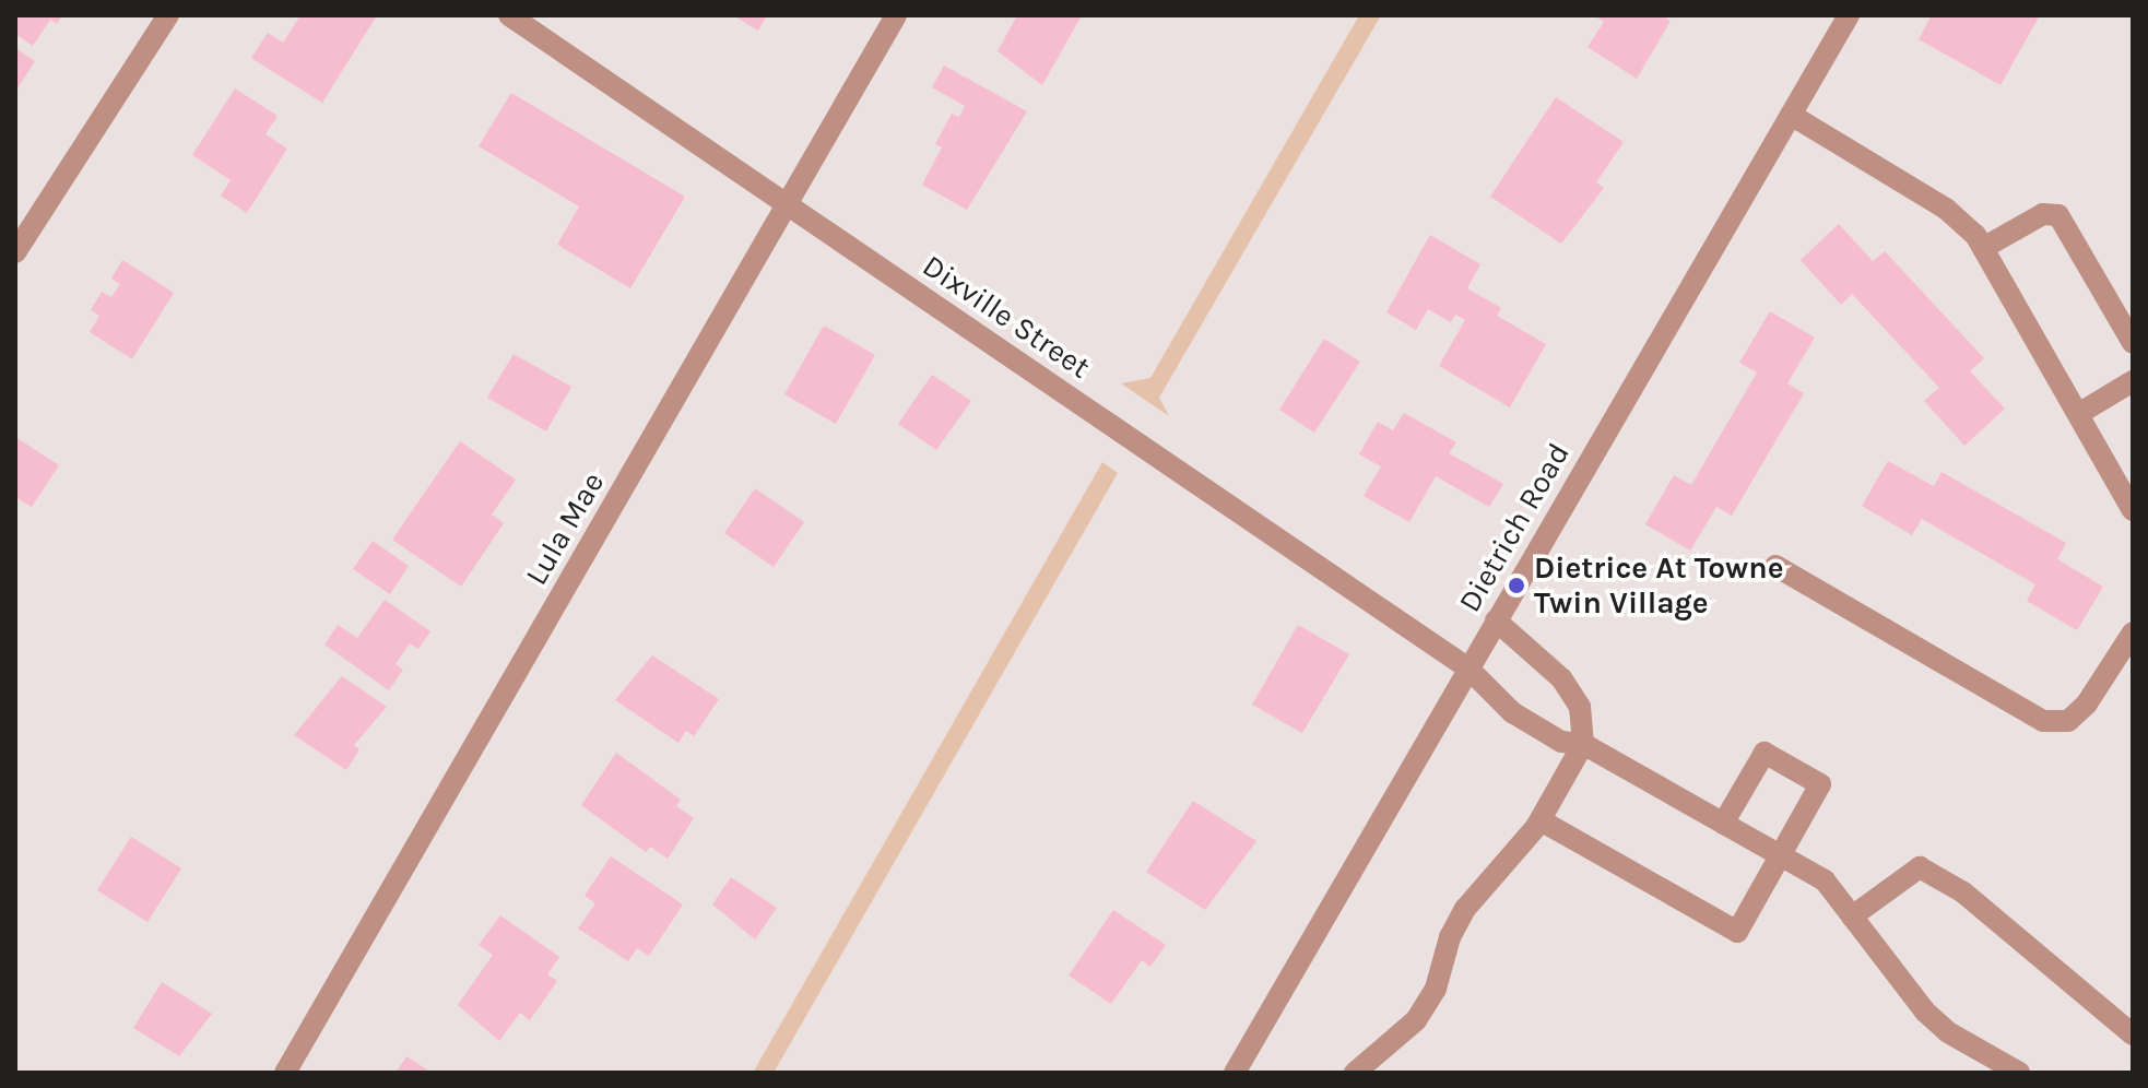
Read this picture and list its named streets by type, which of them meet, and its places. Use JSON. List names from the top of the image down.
{
  "streets": {
    "street": ["Dixville Street", "Dietrich Road", "Lula Mae"]
  },
  "crossings": [
    ["Dixville Street", "Dietrich Road"],
    ["Dixville Street", "Lula Mae"]
  ],
  "places": ["Dietrice At Towne Twin Village"]
}
